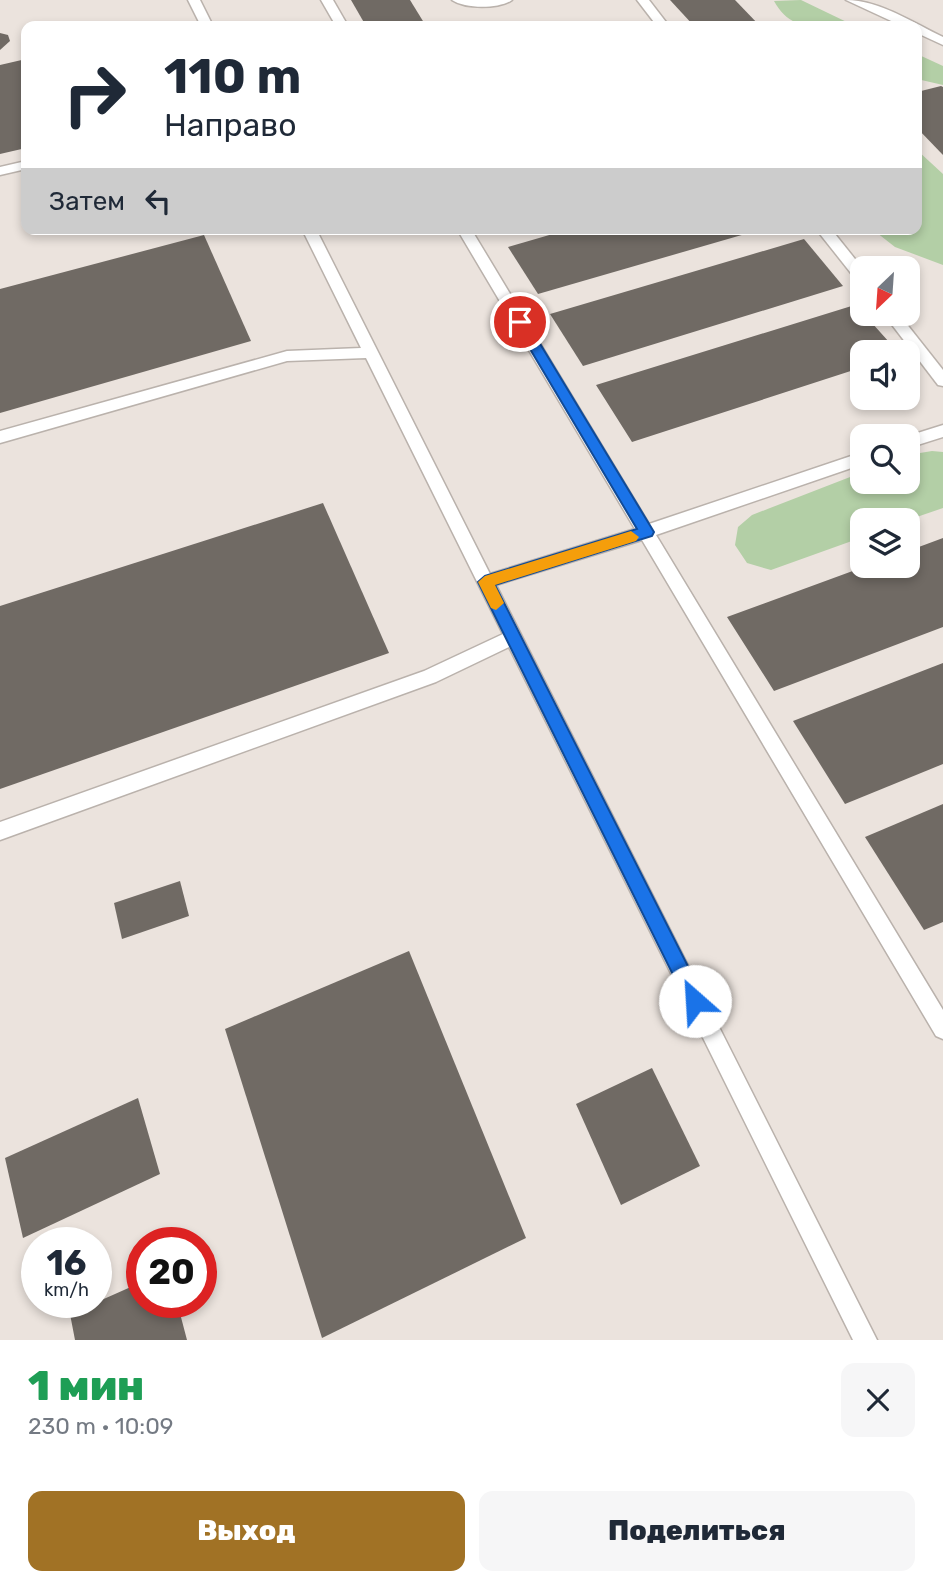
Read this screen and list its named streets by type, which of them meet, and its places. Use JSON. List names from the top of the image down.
{
  "north": "bottom left",
  "page": {
    "turn": ["110 m", "Направо"],
    "then": "Затем",
    "speed": "16 km/h",
    "limit": "20",
    "heading": ["1 мин", "230 m · 10:09"],
    "buttons": ["Выход", "Поделиться"]
  }
}
